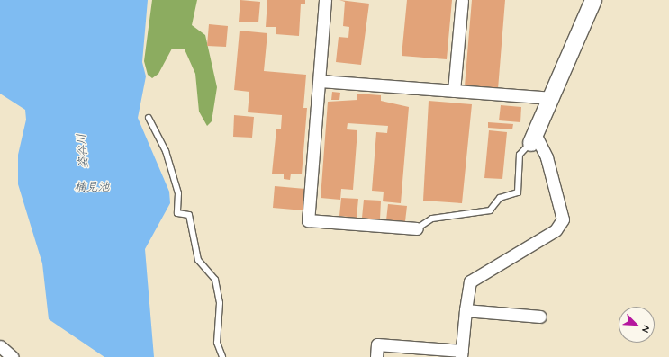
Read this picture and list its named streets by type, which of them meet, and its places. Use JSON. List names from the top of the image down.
{
  "water": ["姿谷川", "楠見池"],
  "north": "bottom right"
}
